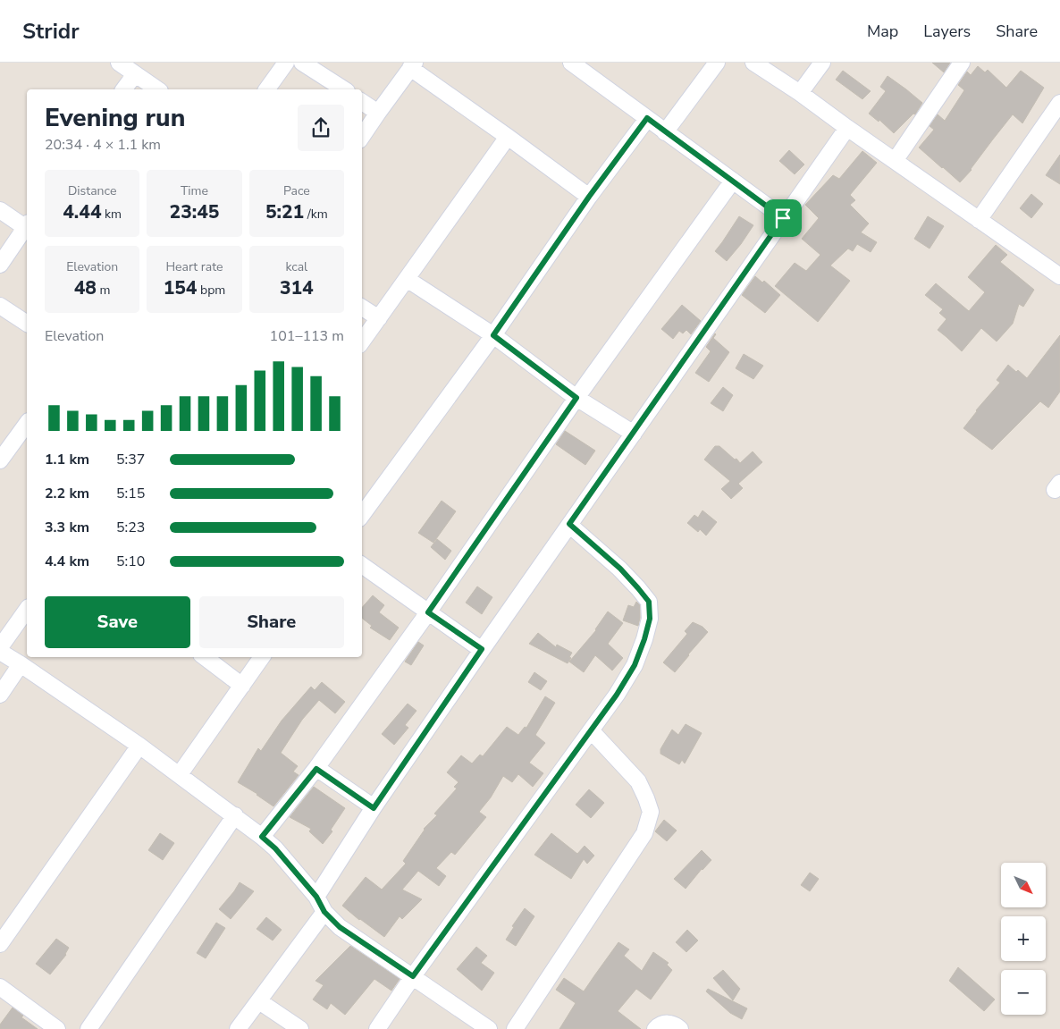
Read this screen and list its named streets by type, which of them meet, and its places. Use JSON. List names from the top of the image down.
{
  "north": "bottom right",
  "page": {
    "header": "Stridr",
    "nav": ["Map", "Layers", "Share"],
    "heading": ["Evening run", "20:34 · 4 × 1.1 km"],
    "stats": [
      ["Distance", "4.44 km"],
      ["Time", "23:45"],
      ["Pace", "5:21 /km"],
      ["Elevation", "48 m"],
      ["Heart rate", "154 bpm"],
      ["kcal", "314"]
    ],
    "chart": ["Elevation", "101–113 m"],
    "list": [
      {
        "name": "1.1 km",
        "note": "5:37"
      },
      {
        "name": "2.2 km",
        "note": "5:15"
      },
      {
        "name": "3.3 km",
        "note": "5:23"
      },
      {
        "name": "4.4 km",
        "note": "5:10"
      }
    ],
    "buttons": ["Save", "Share"],
    "map_buttons": ["+", "−"]
  }
}
